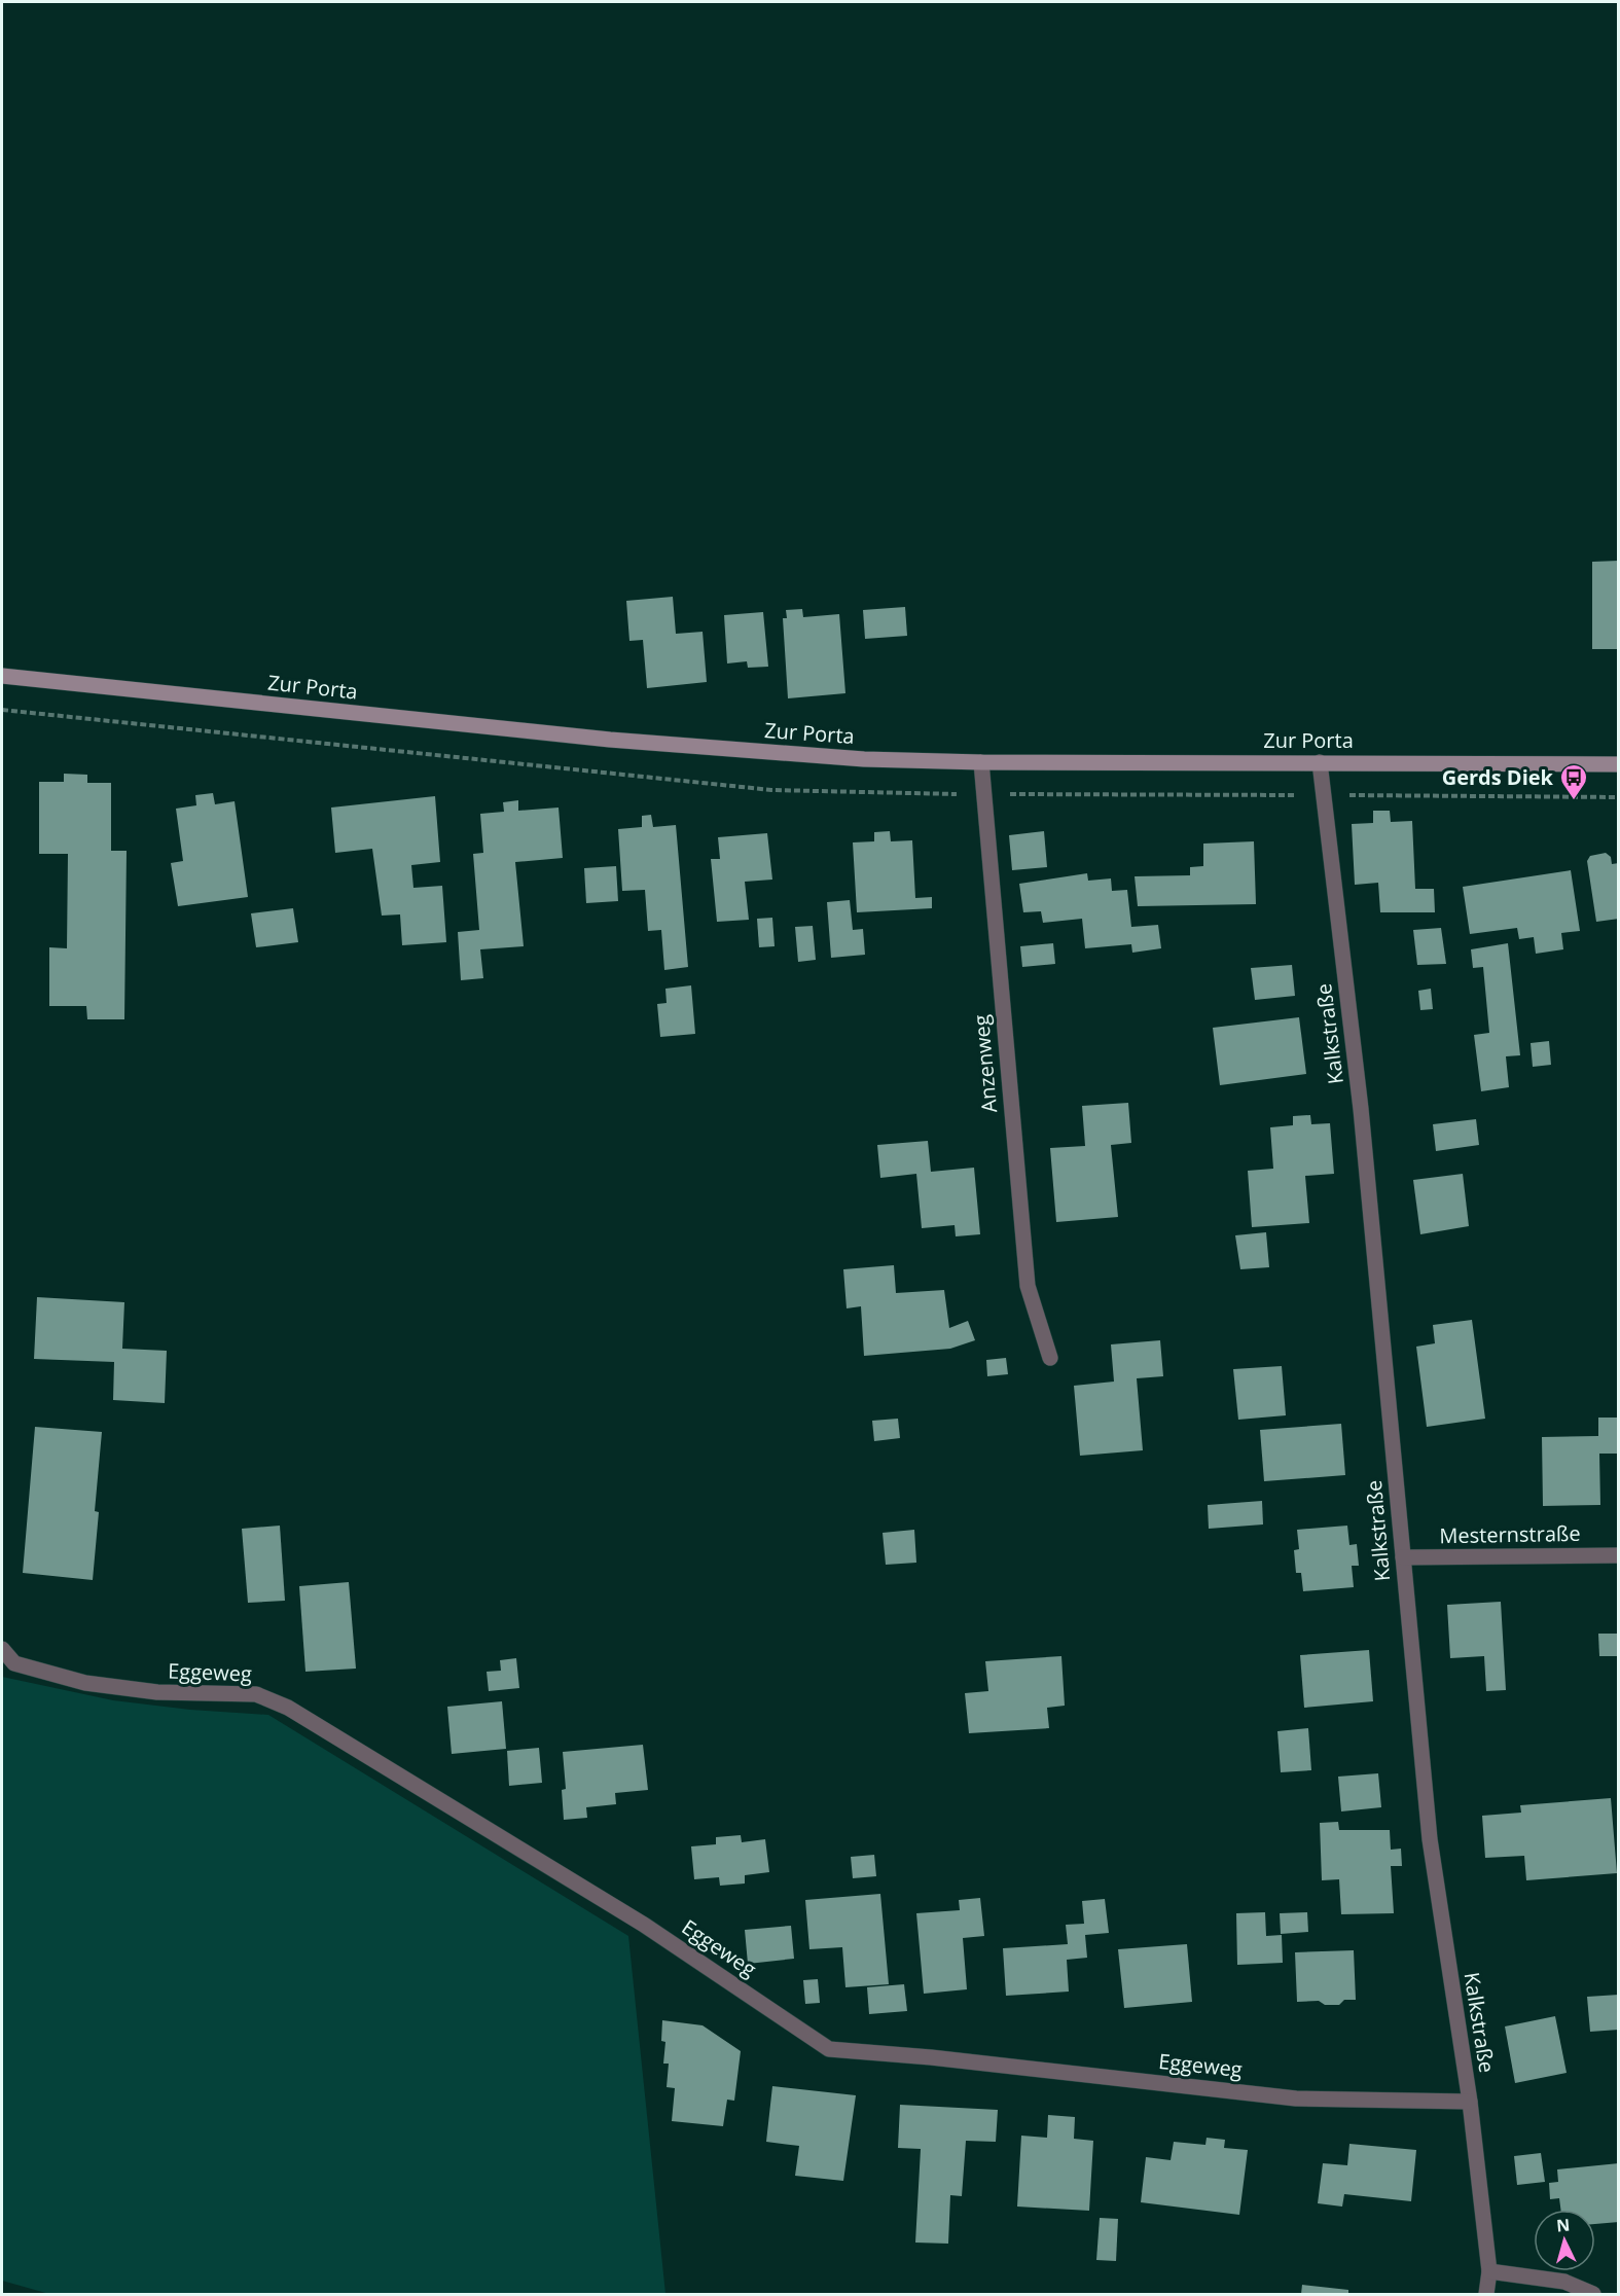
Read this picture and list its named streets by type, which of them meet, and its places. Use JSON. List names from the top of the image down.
{
  "streets": {
    "main road": ["Zur Porta"],
    "street": [
      "Kalkstraße",
      "Anzenweg",
      "Mesternstraße",
      "Eggeweg"
    ]
  },
  "crossings": [
    ["Zur Porta", "Kalkstraße"],
    ["Zur Porta", "Anzenweg"],
    ["Kalkstraße", "Mesternstraße"],
    ["Kalkstraße", "Eggeweg"]
  ],
  "places": {
    "bus stop": ["Gerds Diek"]
  },
  "north": "top"
}
